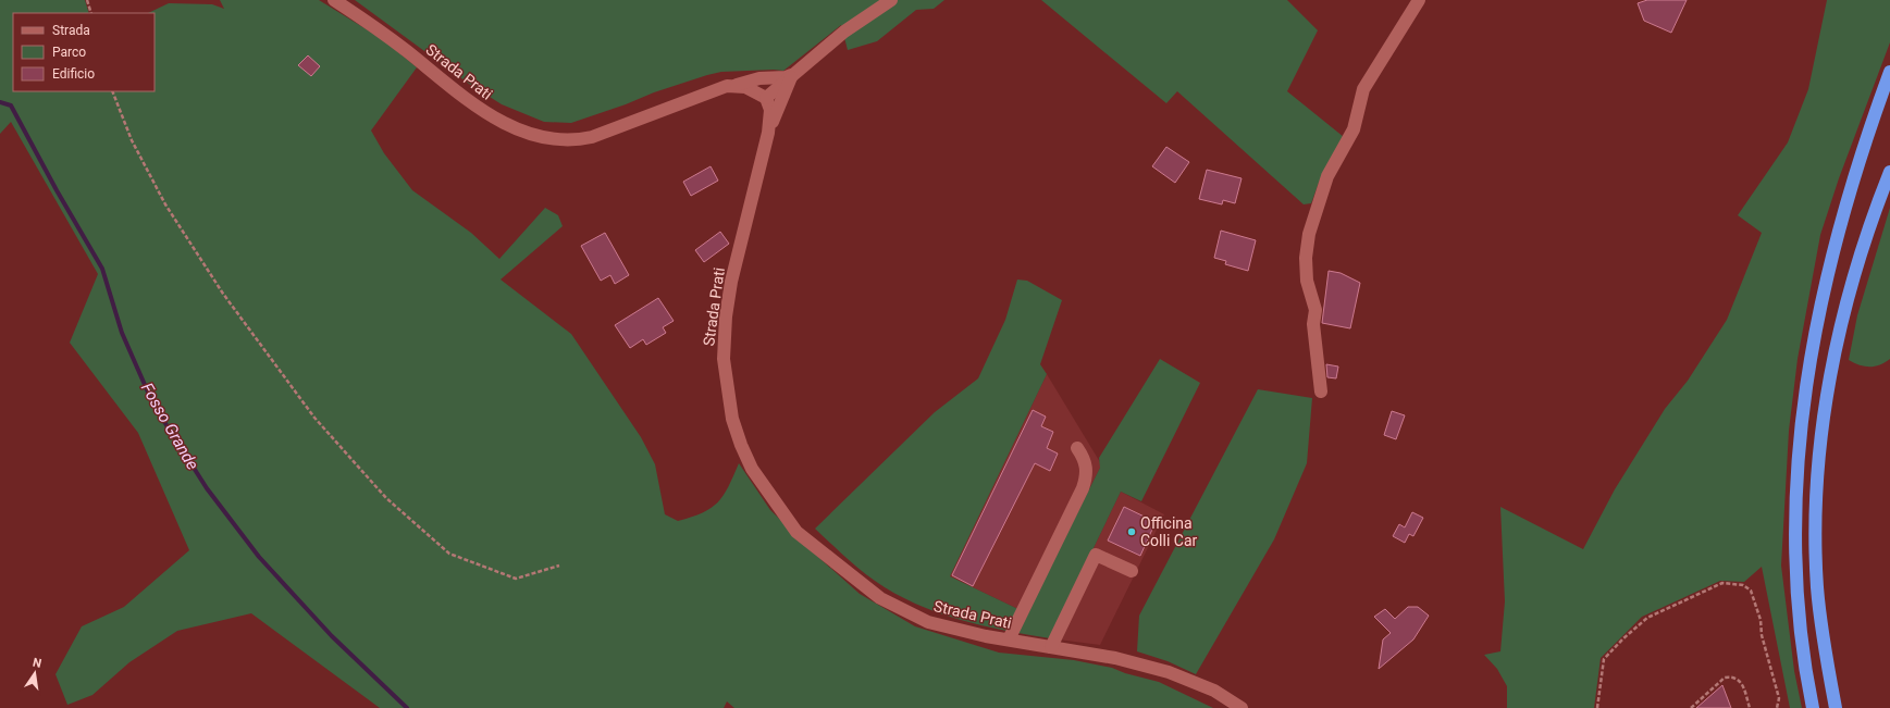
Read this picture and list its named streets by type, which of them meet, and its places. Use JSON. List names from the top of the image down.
{
  "streets": {
    "street": ["Strada Prati"]
  },
  "water": ["Fosso Grande"],
  "places": ["Officina Colli Car"],
  "legend": ["Strada", "Parco", "Edificio"],
  "north": "top"
}
